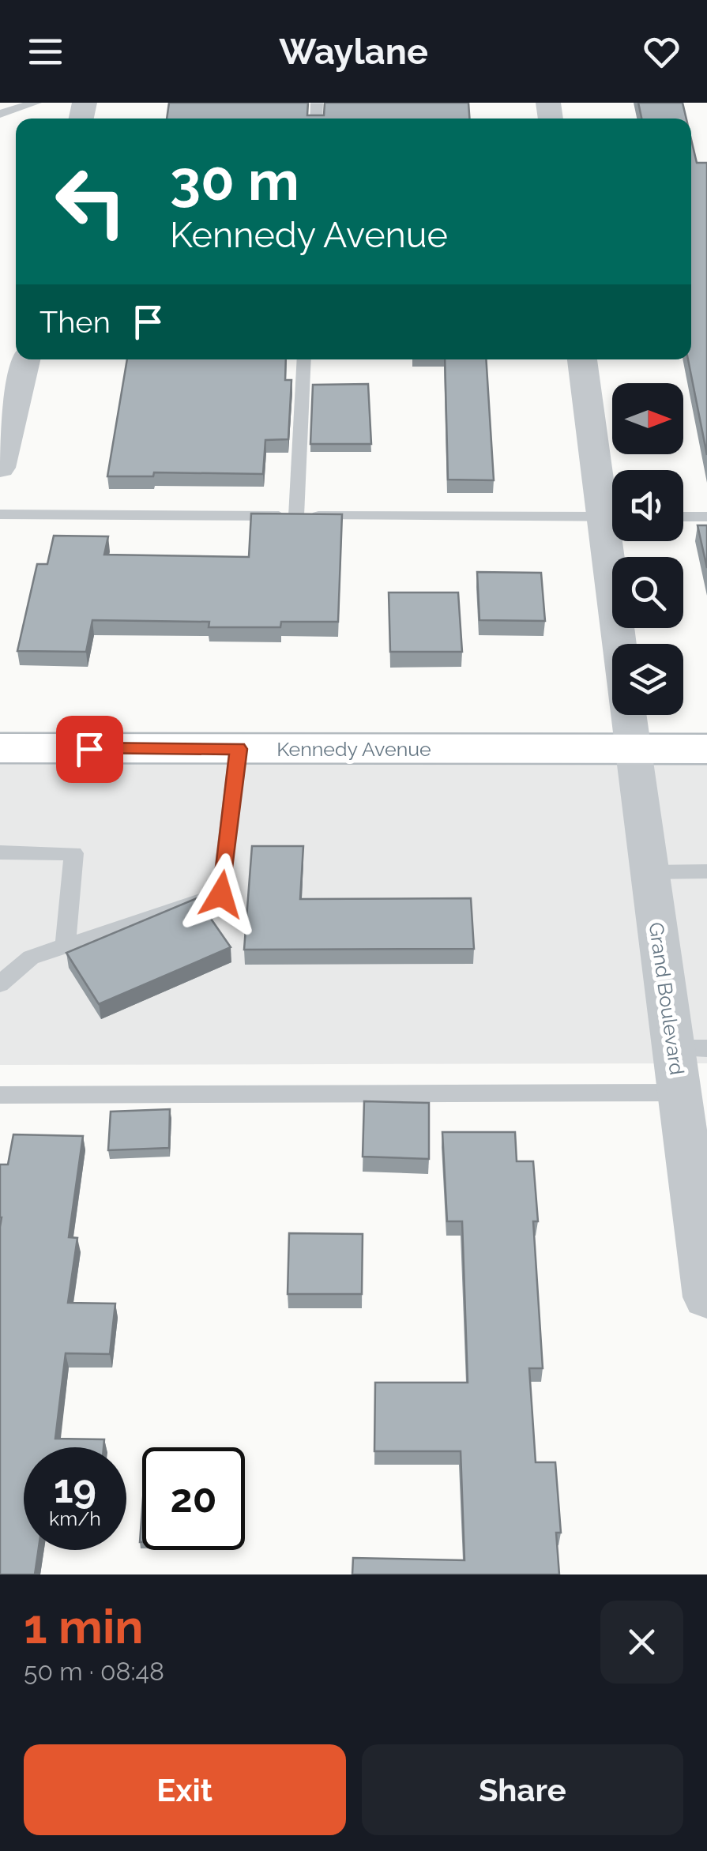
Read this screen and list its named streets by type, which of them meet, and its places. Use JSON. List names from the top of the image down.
{
  "streets": {
    "street": ["Kennedy Avenue", "Grand Boulevard"]
  },
  "crossings": [
    ["Kennedy Avenue", "Grand Boulevard"]
  ],
  "north": "right",
  "page": {
    "header": "Waylane",
    "turn": ["30 m", "Kennedy Avenue"],
    "then": "Then",
    "speed": "19 km/h",
    "limit": "20",
    "heading": ["1 min", "50 m · 08:48"],
    "buttons": ["Exit", "Share"]
  }
}
